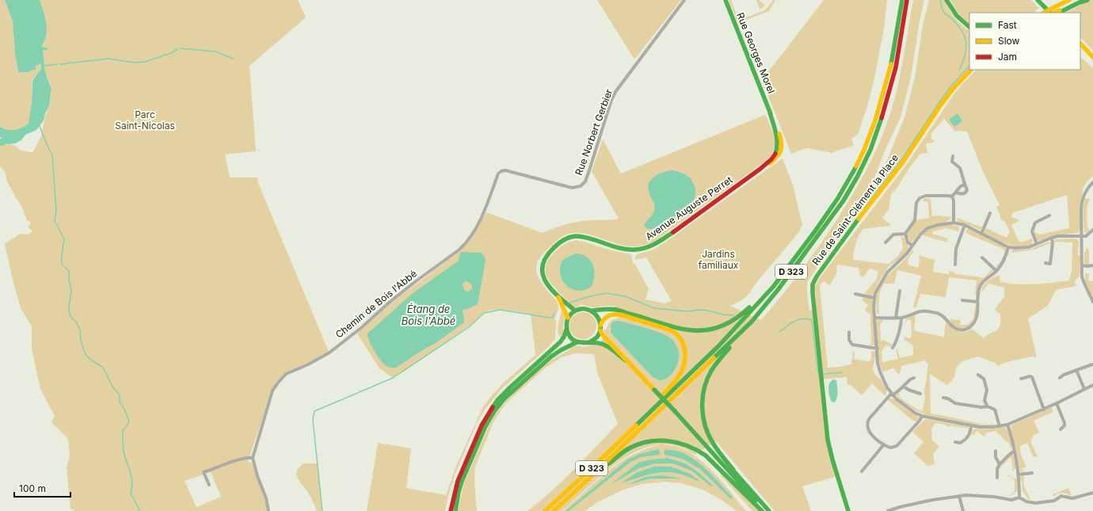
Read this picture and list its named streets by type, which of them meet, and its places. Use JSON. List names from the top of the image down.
{
  "streets": {
    "main road": [
      "Rue Georges Morel",
      "Avenue Auguste Perret",
      "Rue de Saint-Clément la Place",
      "D 323"
    ],
    "street": ["Rue Norbert Gerbier", "Chemin de Bois l'Abbé"]
  },
  "crossings": [
    ["Rue Georges Morel", "Avenue Auguste Perret"],
    ["Rue Norbert Gerbier", "Chemin de Bois l'Abbé"]
  ],
  "water": ["Étang de Bois l'Abbé"],
  "parks": ["Parc Saint-Nicolas", "Jardins familiaux"],
  "legend": ["Fast", "Slow", "Jam"],
  "scale_bar": "100 m"
}
